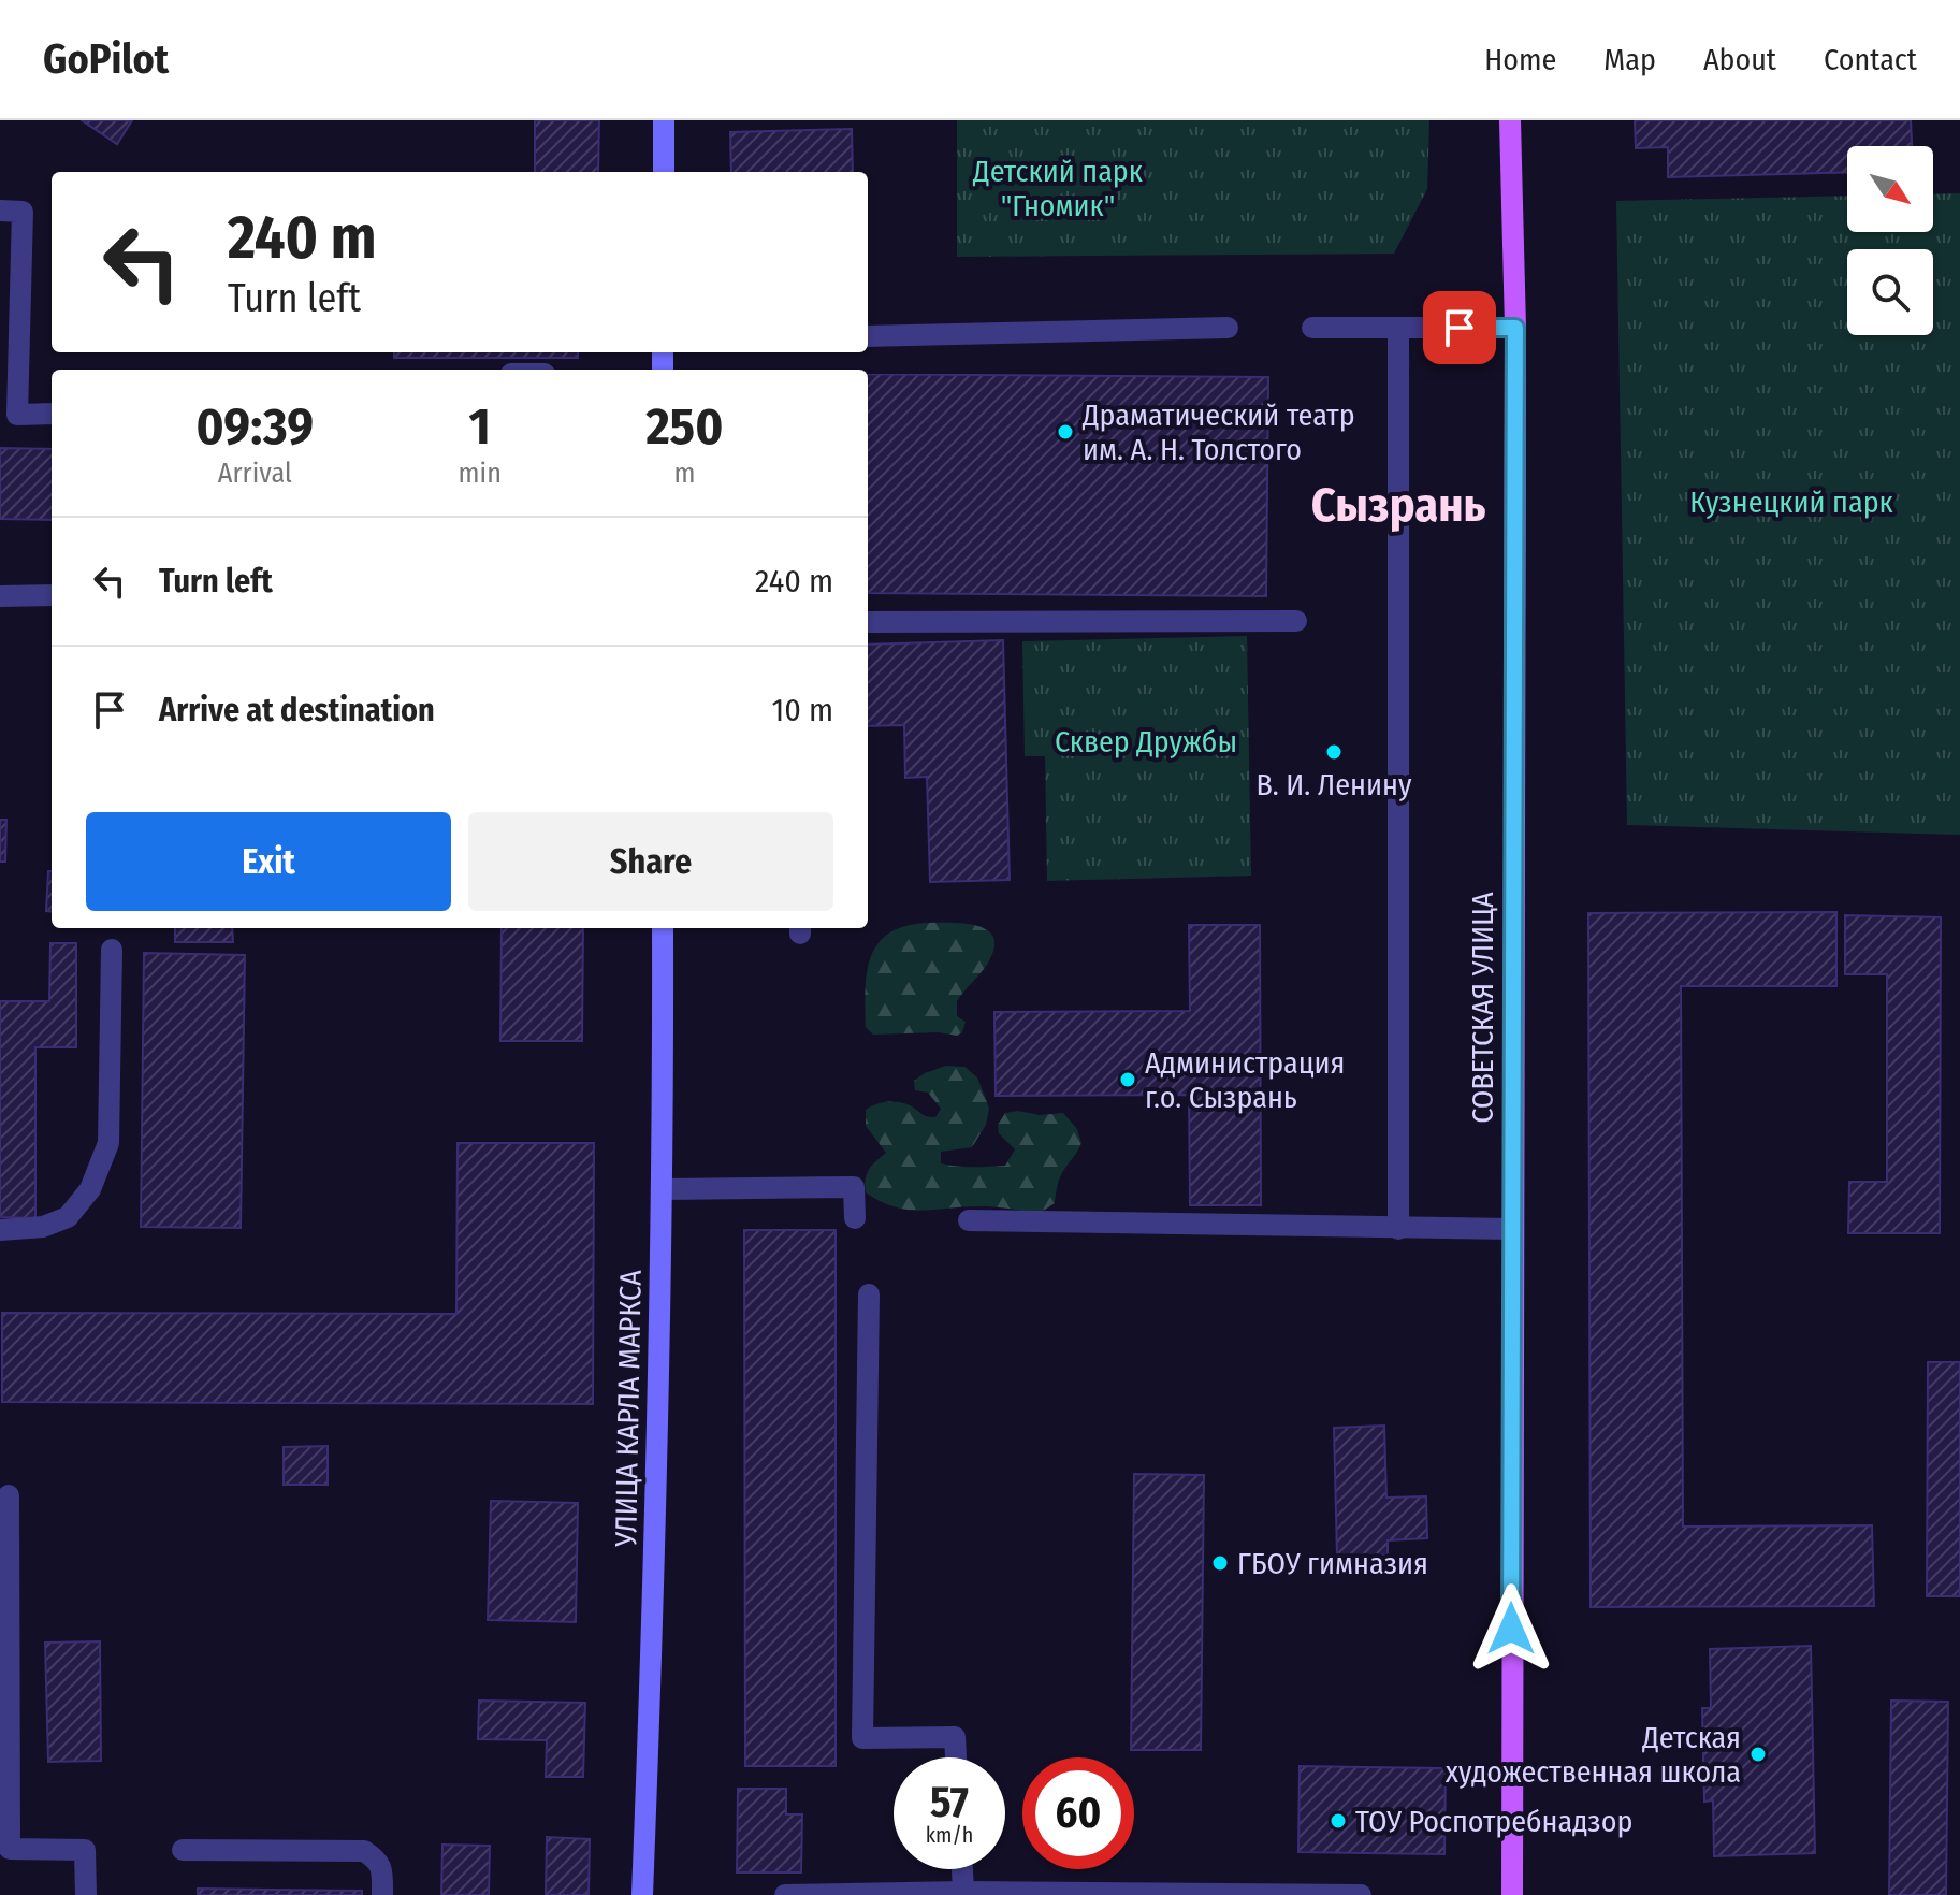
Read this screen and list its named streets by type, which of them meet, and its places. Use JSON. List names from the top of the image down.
{
  "streets": {
    "main road": ["СОВЕТСКАЯ УЛИЦА"],
    "street": ["УЛИЦА КАРЛА МАРКСА"]
  },
  "districts": ["Сызрань"],
  "parks": ["Детский парк \"Гномик\"", "Кузнецкий парк", "Сквер Дружбы"],
  "places": [
    "Драматический театр им. А. Н. Толстого",
    "В. И. Ленину",
    "Администрация г.о. Сызрань",
    "ГБОУ гимназия",
    "Детская художественная школа",
    "ТОУ Роспотребнадзор"
  ],
  "north": "bottom right",
  "page": {
    "header": "GoPilot",
    "nav": [
      "Home",
      "Map",
      "About",
      "Contact"
    ],
    "turn": ["240 m", "Turn left"],
    "eta": [
      "09:39",
      "Arrival",
      "1",
      "min",
      "250",
      "m"
    ],
    "list": [
      {
        "name": "Turn left",
        "value": "240 m"
      },
      {
        "name": "Arrive at destination",
        "value": "10 m"
      }
    ],
    "buttons": ["Exit", "Share"],
    "speed": "57 km/h",
    "limit": "60"
  }
}
